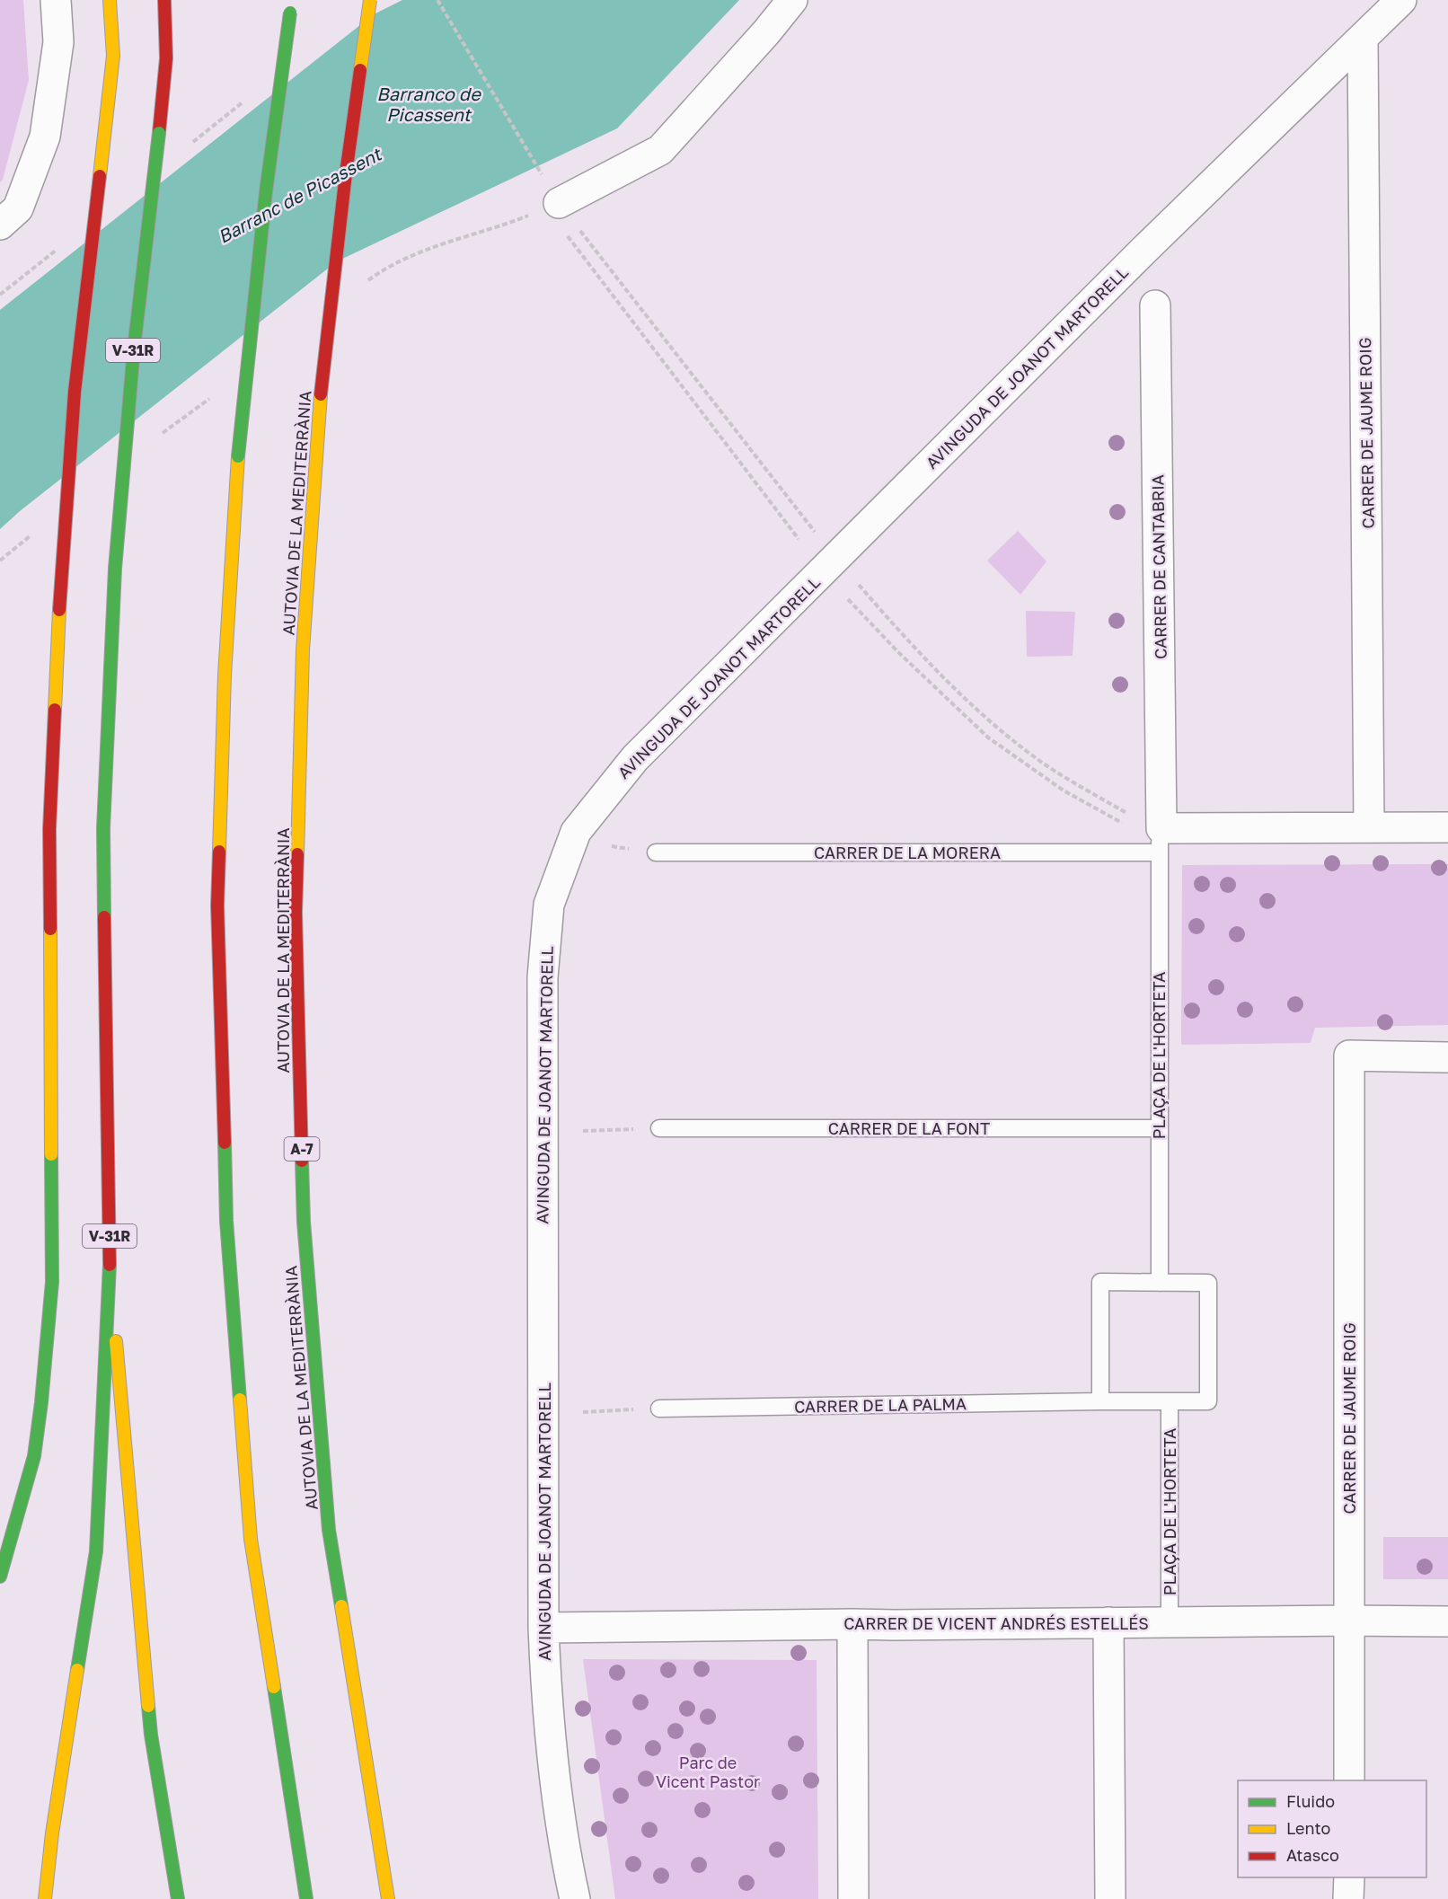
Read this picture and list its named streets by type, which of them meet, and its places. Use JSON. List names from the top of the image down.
{
  "streets": {
    "main road": ["V-31R", "AUTOVIA DE LA MEDITERRÀNIA", "A-7"],
    "street": [
      "AVINGUDA DE JOANOT MARTORELL",
      "CARRER DE JAUME ROIG",
      "CARRER DE CANTABRIA",
      "CARRER DE LA MORERA",
      "CARRER DE VICENT ANDRÉS ESTELLÉS"
    ],
    "lane": ["PLAÇA DE L'HORTETA", "CARRER DE LA FONT", "CARRER DE LA PALMA"]
  },
  "crossings": [
    ["AVINGUDA DE JOANOT MARTORELL", "CARRER DE JAUME ROIG"],
    ["AVINGUDA DE JOANOT MARTORELL", "CARRER DE VICENT ANDRÉS ESTELLÉS"],
    ["CARRER DE JAUME ROIG", "CARRER DE LA MORERA"],
    ["CARRER DE JAUME ROIG", "CARRER DE VICENT ANDRÉS ESTELLÉS"],
    ["CARRER DE CANTABRIA", "CARRER DE LA MORERA"],
    ["CARRER DE CANTABRIA", "PLAÇA DE L'HORTETA"],
    ["CARRER DE LA MORERA", "PLAÇA DE L'HORTETA"],
    ["PLAÇA DE L'HORTETA", "CARRER DE LA FONT"],
    ["PLAÇA DE L'HORTETA", "CARRER DE VICENT ANDRÉS ESTELLÉS"]
  ],
  "water": ["Barranco de Picassent", "Barranc de Picassent"],
  "parks": ["Parc de Vicent Pastor"],
  "legend": ["Fluido", "Lento", "Atasco"]
}
